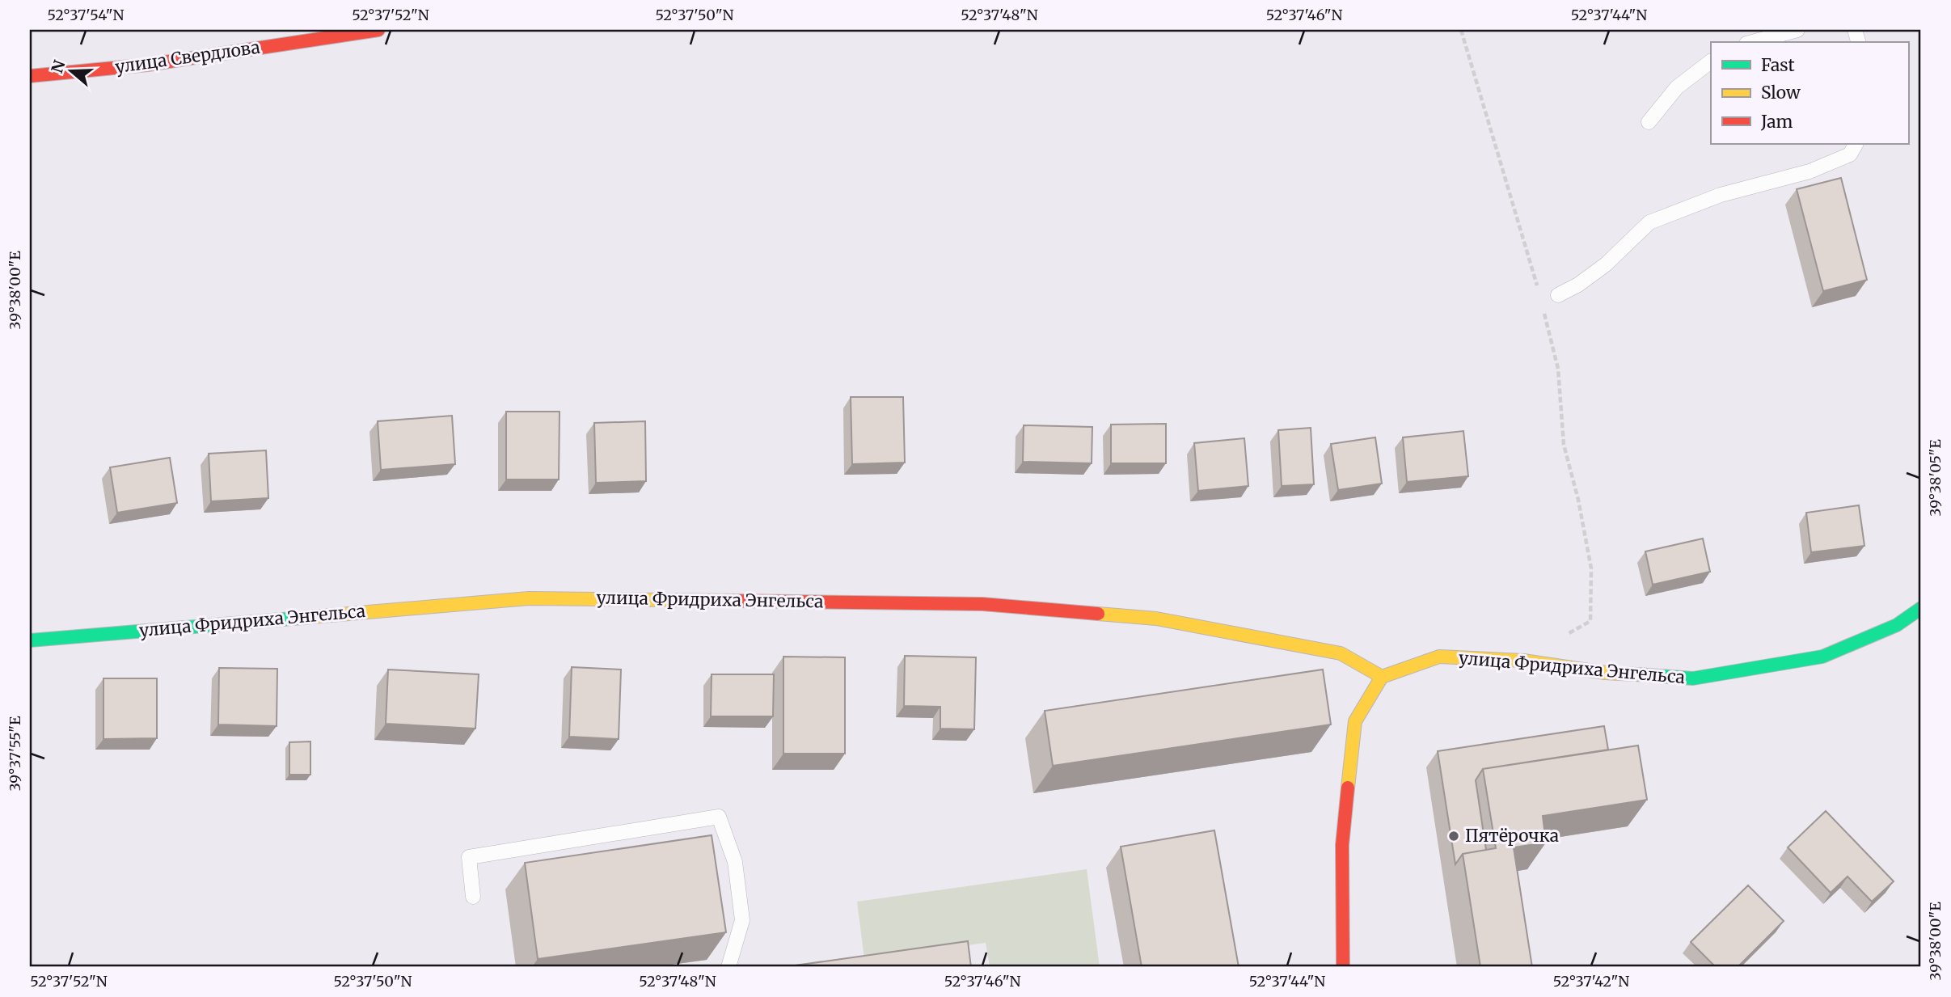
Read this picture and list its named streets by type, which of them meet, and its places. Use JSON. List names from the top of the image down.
{
  "streets": {
    "street": ["улица Свердлова", "улица Фридриха Энгельса"]
  },
  "places": ["Пятёрочка"],
  "legend": ["Fast", "Slow", "Jam"],
  "north": "left",
  "coordinates": [
    "52°37'54\"N",
    "52°37'52\"N",
    "52°37'50\"N",
    "52°37'48\"N",
    "52°37'46\"N",
    "52°37'44\"N",
    "39°38'00\"E",
    "39°38'05\"E",
    "39°37'55\"E",
    "52°37'42\"N"
  ]
}
